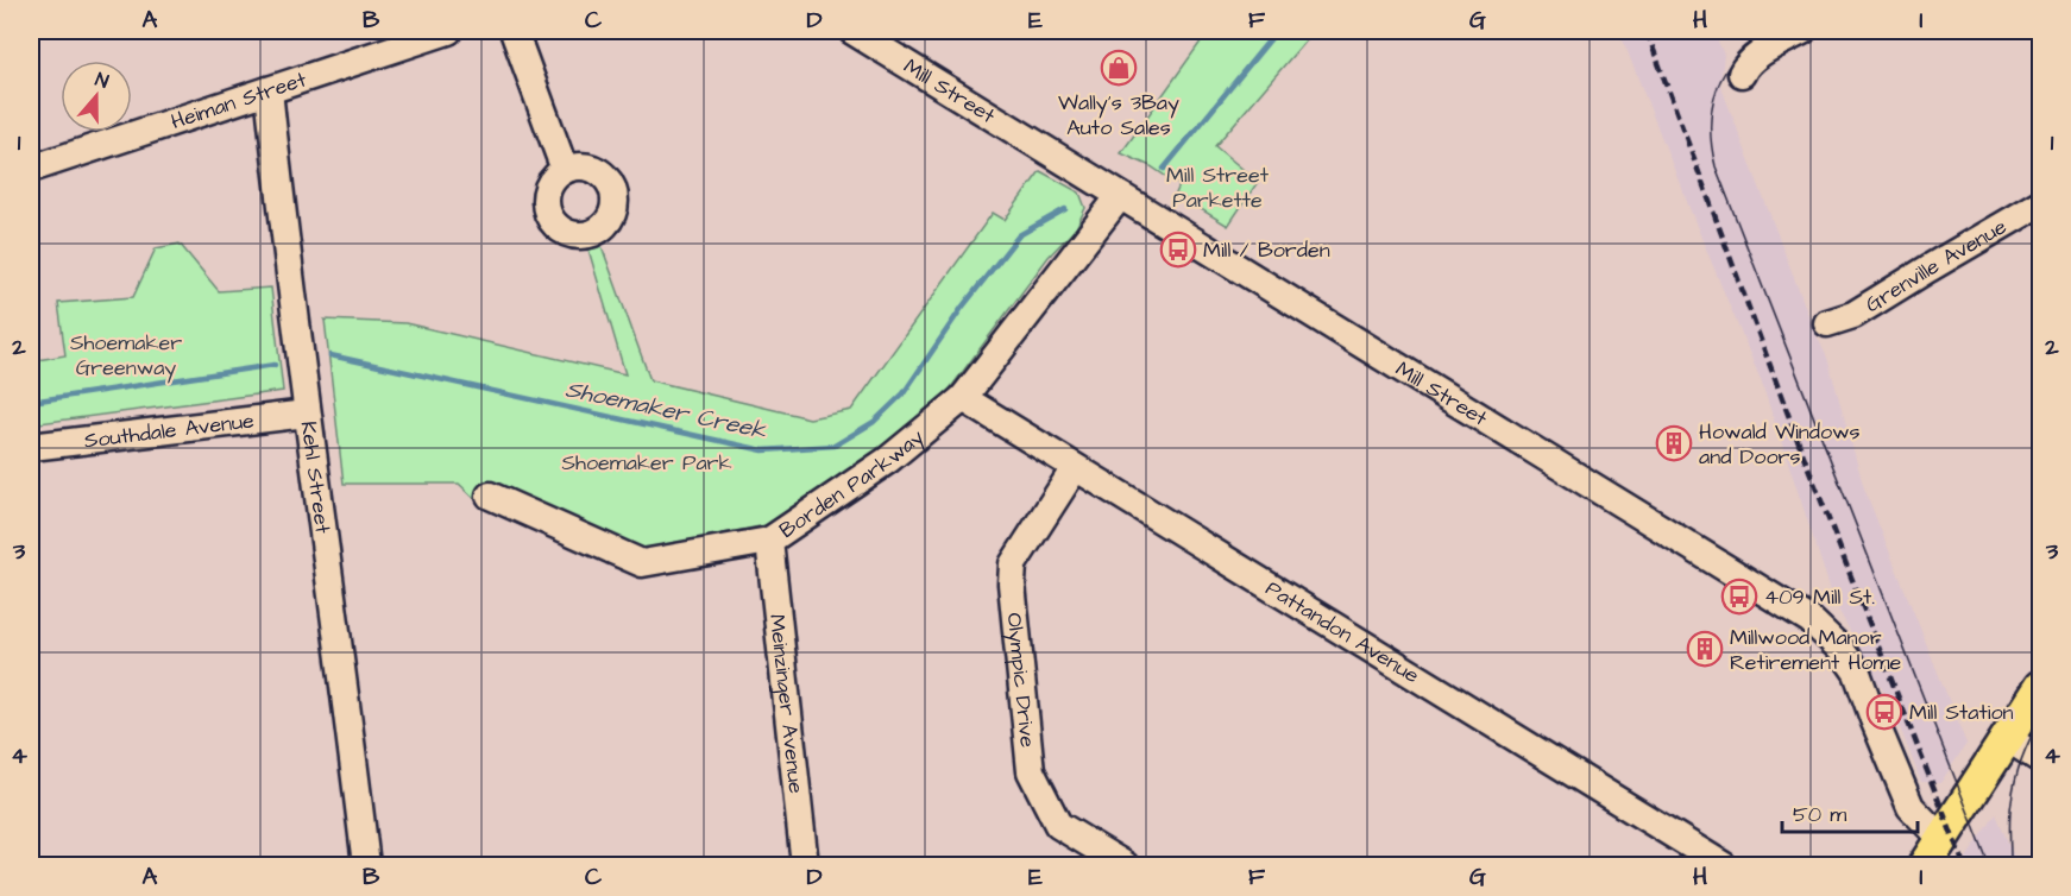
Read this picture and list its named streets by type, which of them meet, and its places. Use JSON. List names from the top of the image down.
{
  "streets": {
    "street": [
      "Mill Street",
      "Heiman Street",
      "Grenville Avenue",
      "Southdale Avenue",
      "Kehl Street",
      "Borden Parkway",
      "Pattandon Avenue",
      "Olympic Drive",
      "Meinzinger Avenue"
    ]
  },
  "crossings": [
    ["Mill Street", "Borden Parkway"],
    ["Heiman Street", "Kehl Street"],
    ["Southdale Avenue", "Kehl Street"],
    ["Borden Parkway", "Pattandon Avenue"],
    ["Borden Parkway", "Meinzinger Avenue"],
    ["Pattandon Avenue", "Olympic Drive"]
  ],
  "water": ["Shoemaker Creek"],
  "parks": ["Mill Street Parkette", "Shoemaker Greenway", "Shoemaker Park"],
  "places": {
    "shop": ["Wally's 3Bay Auto Sales"],
    "bus stop": ["Mill / Borden", "409 Mill St.", "Mill Station"],
    "building": ["Howald Windows and Doors", "Millwood Manor Retirement Home"]
  },
  "scale_bar": "50 m",
  "north": "top",
  "grid": {
    "columns": [
      "A",
      "B",
      "C",
      "D",
      "E",
      "F",
      "G",
      "H",
      "I"
    ],
    "rows": [
      "1",
      "2",
      "3",
      "4"
    ]
  }
}
